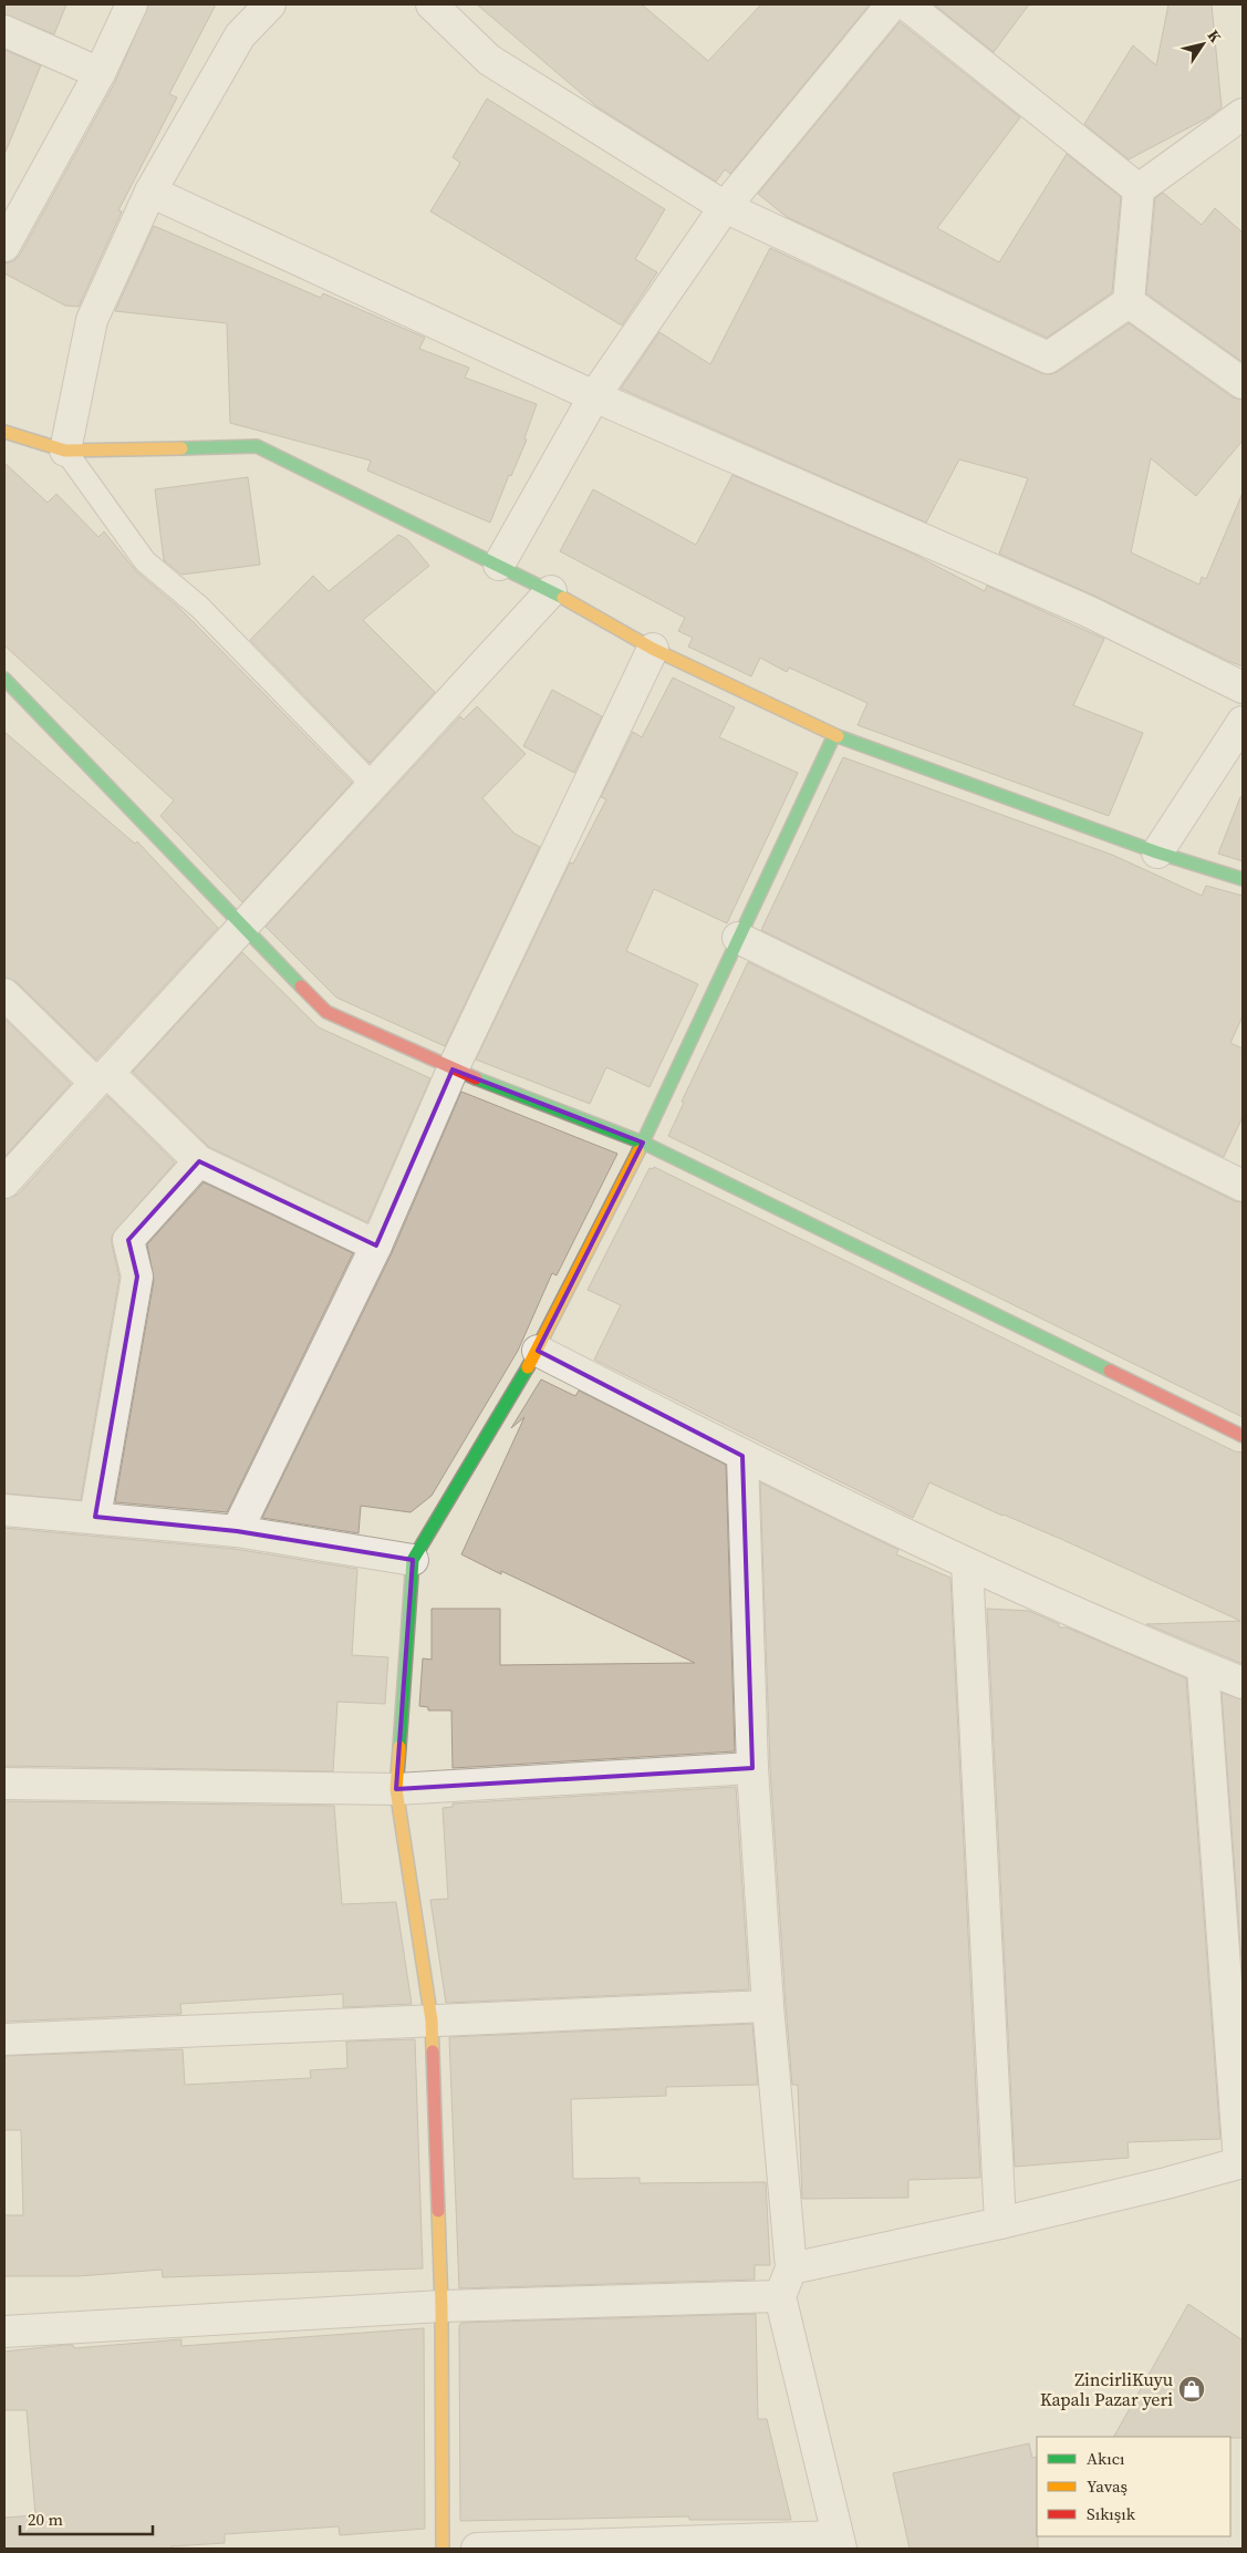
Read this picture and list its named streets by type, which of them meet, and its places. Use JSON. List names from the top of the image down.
{
  "places": {
    "shop": ["ZincirliKuyu Kapalı Pazar yeri"]
  },
  "legend": ["Akıcı", "Yavaş", "Sıkışık"],
  "scale_bar": "20 m",
  "north": "top right"
}
